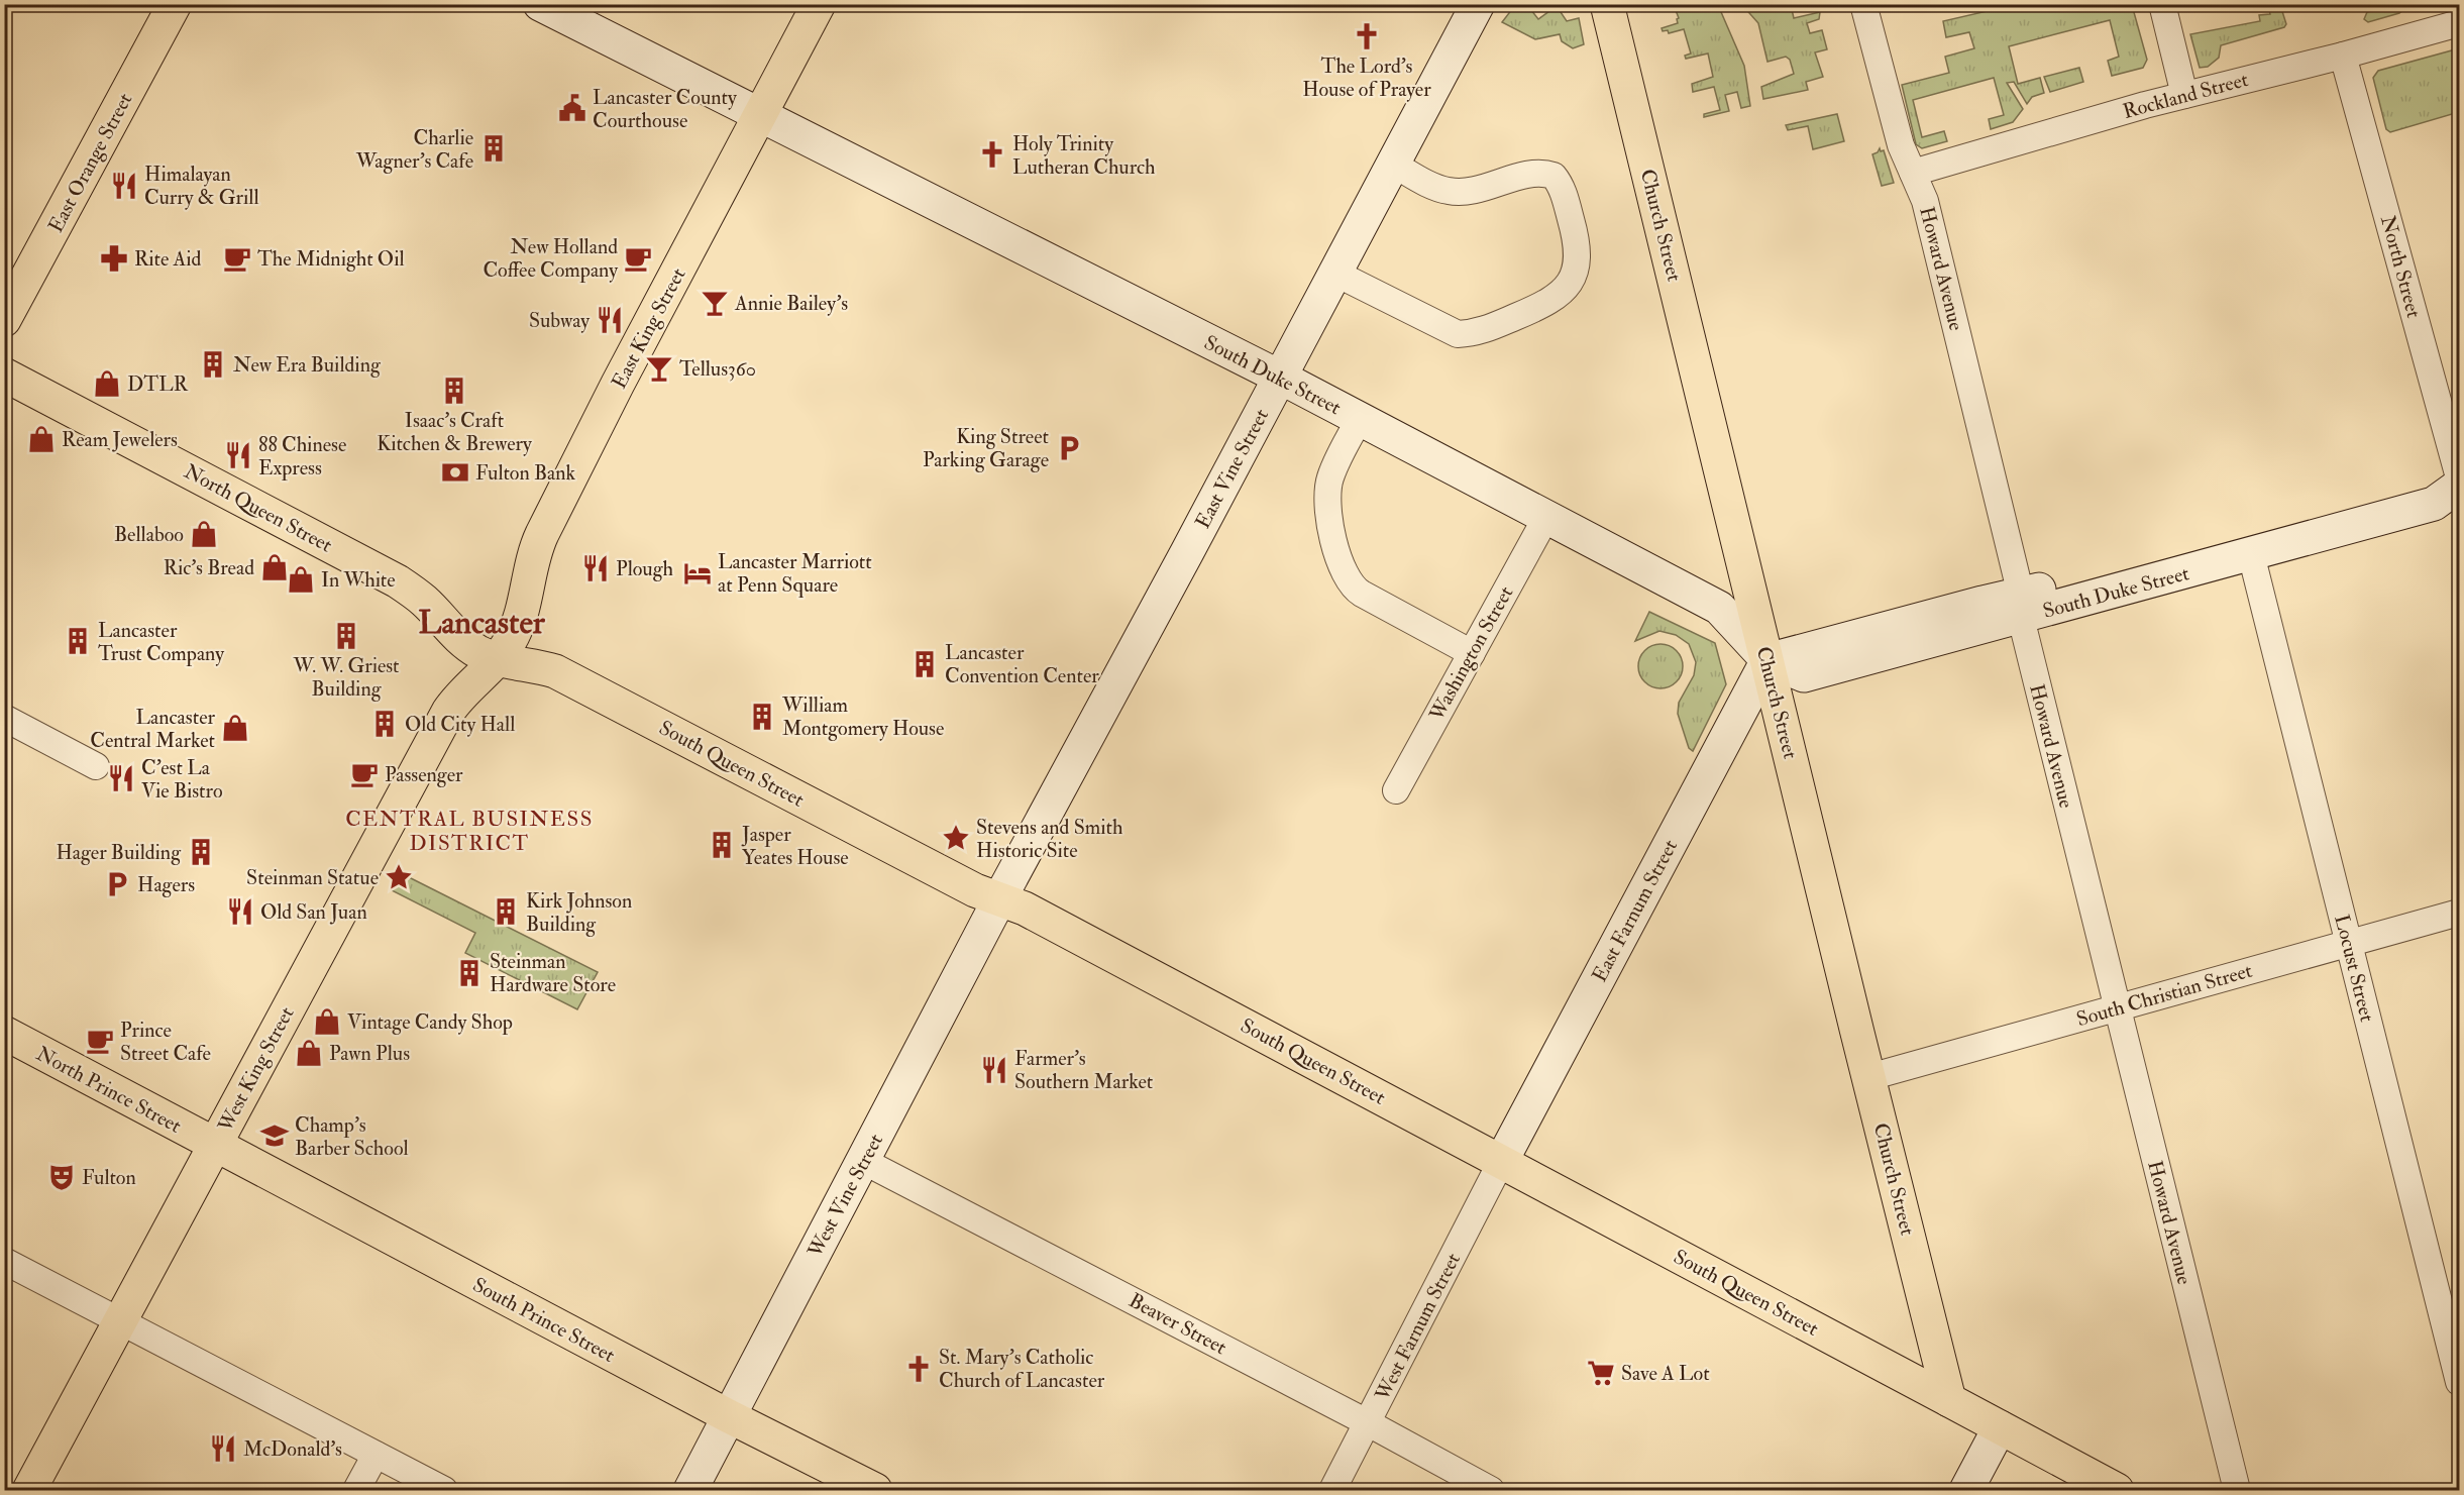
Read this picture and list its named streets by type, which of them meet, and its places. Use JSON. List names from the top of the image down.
{
  "streets": {
    "main road": [
      "East Orange Street",
      "Church Street",
      "East King Street",
      "South Duke Street",
      "East Vine Street",
      "North Queen Street",
      "South Queen Street",
      "East Farnum Street",
      "West King Street",
      "North Prince Street",
      "West Vine Street",
      "South Prince Street"
    ],
    "street": [
      "Rockland Street",
      "North Street",
      "Howard Avenue",
      "Washington Street",
      "Locust Street",
      "South Christian Street",
      "Beaver Street",
      "West Farnum Street"
    ]
  },
  "crossings": [
    ["Rockland Street", "North Street"],
    ["Rockland Street", "Howard Avenue"],
    ["Church Street", "South Duke Street"],
    ["Church Street", "South Queen Street"],
    ["Church Street", "East Farnum Street"],
    ["Church Street", "South Christian Street"],
    ["Howard Avenue", "South Duke Street"],
    ["Howard Avenue", "South Christian Street"],
    ["East King Street", "South Duke Street"],
    ["East King Street", "North Queen Street"],
    ["East King Street", "South Queen Street"],
    ["East King Street", "West King Street"],
    ["South Duke Street", "East Vine Street"],
    ["South Duke Street", "Washington Street"],
    ["South Duke Street", "East Farnum Street"],
    ["South Duke Street", "Locust Street"],
    ["East Vine Street", "South Queen Street"],
    ["East Vine Street", "West Vine Street"],
    ["North Queen Street", "South Queen Street"],
    ["North Queen Street", "West King Street"],
    ["South Queen Street", "East Farnum Street"],
    ["South Queen Street", "West King Street"],
    ["South Queen Street", "West Vine Street"],
    ["South Queen Street", "West Farnum Street"],
    ["East Farnum Street", "West Farnum Street"],
    ["Locust Street", "South Christian Street"],
    ["West King Street", "North Prince Street"],
    ["West King Street", "South Prince Street"],
    ["North Prince Street", "South Prince Street"],
    ["West Vine Street", "South Prince Street"],
    ["West Vine Street", "Beaver Street"],
    ["Beaver Street", "West Farnum Street"]
  ],
  "districts": ["Lancaster", "CENTRAL BUSINESS DISTRICT"],
  "places": {
    "church": ["The Lord's House of Prayer", "Holy Trinity Lutheran Church", "St. Mary's Catholic Church of Lancaster"],
    "public building": ["Lancaster County Courthouse"],
    "building": [
      "Charlie Wagner's Cafe",
      "New Era Building",
      "Isaac's Craft Kitchen & Brewery",
      "W. W. Griest Building",
      "Lancaster Trust Company",
      "Lancaster Convention Center",
      "William Montgomery House",
      "Old City Hall",
      "Jasper Yeates House",
      "Hager Building",
      "Kirk Johnson Building",
      "Steinman Hardware Store"
    ],
    "restaurant": [
      "Himalayan Curry & Grill",
      "Subway",
      "88 Chinese Express",
      "Plough",
      "C'est La Vie Bistro",
      "Old San Juan",
      "Farmer's Southern Market",
      "McDonald's"
    ],
    "pharmacy": ["Rite Aid"],
    "cafe": [
      "The Midnight Oil",
      "New Holland Coffee Company",
      "Passenger",
      "Prince Street Cafe"
    ],
    "bar": ["Annie Bailey's", "Tellus360"],
    "shop": [
      "DTLR",
      "Ream Jewelers",
      "Bellaboo",
      "Ric’s Bread",
      "In White",
      "Lancaster Central Market",
      "Vintage Candy Shop",
      "Pawn Plus"
    ],
    "parking": ["King Street Parking Garage", "Hagers"],
    "bank": ["Fulton Bank"],
    "hotel": ["Lancaster Marriott at Penn Square"],
    "place": ["Stevens and Smith Historic Site", "Steinman Statue"],
    "school or university": ["Champ’s Barber School"],
    "theatre": ["Fulton"],
    "supermarket": ["Save A Lot"]
  }
}
